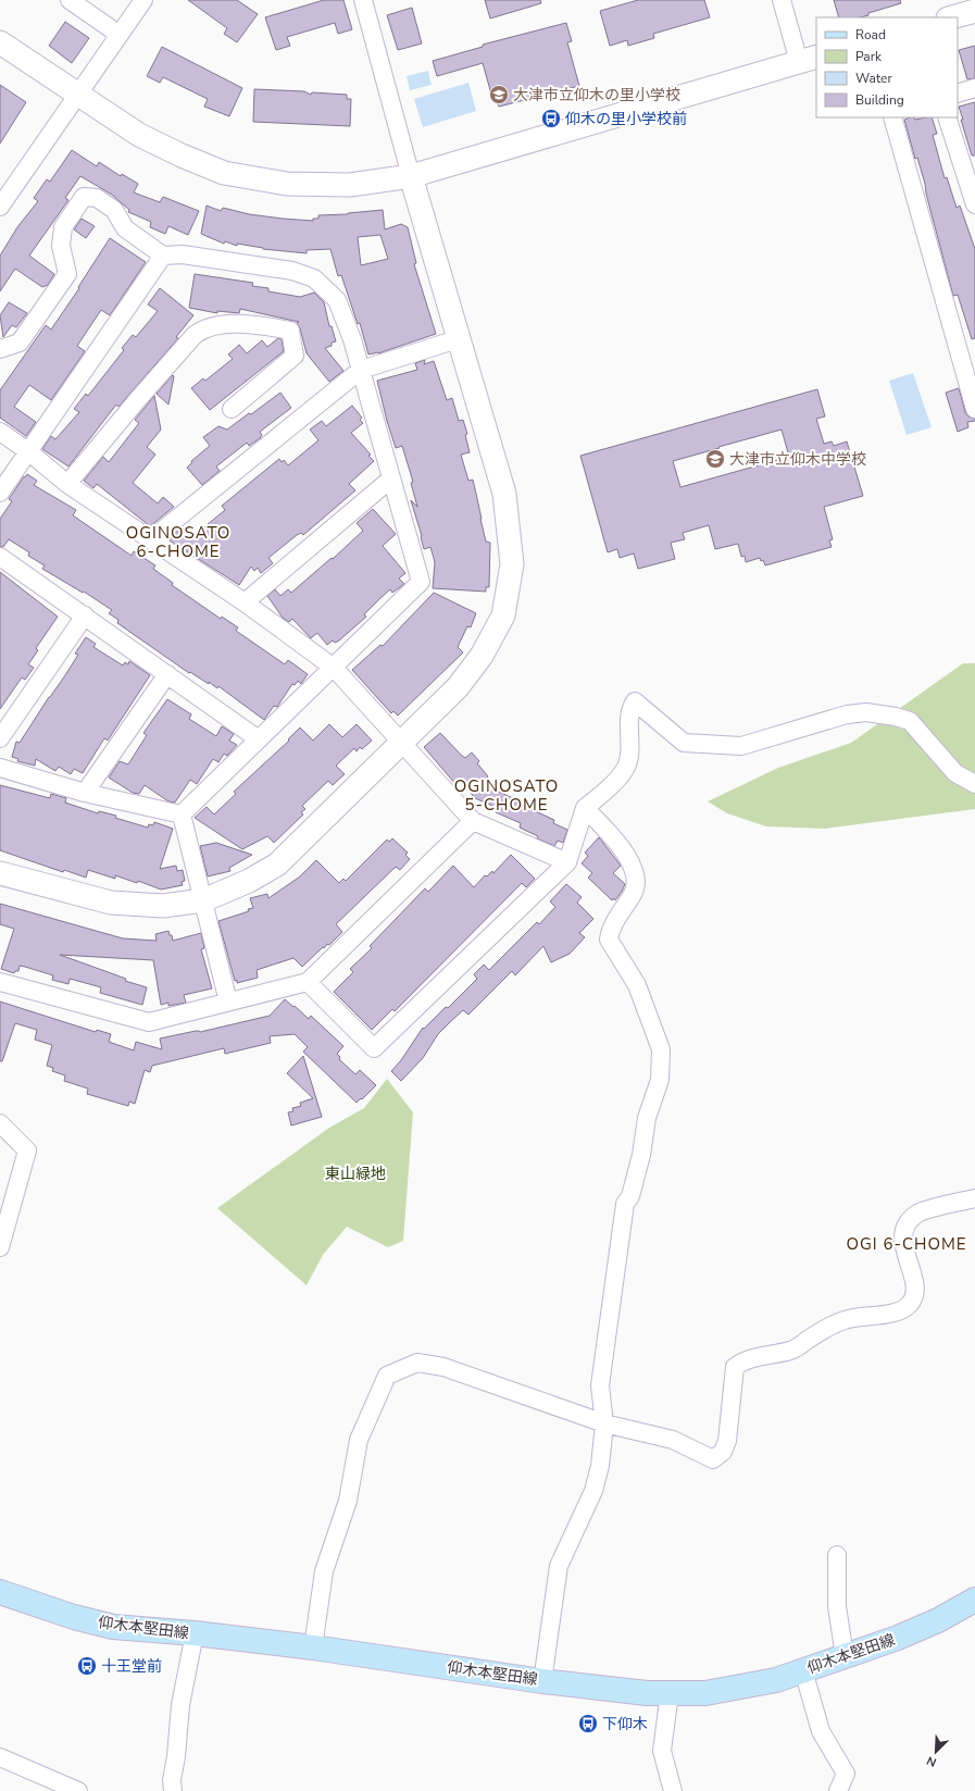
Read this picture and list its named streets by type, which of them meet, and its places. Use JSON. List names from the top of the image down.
{
  "streets": {
    "main road": ["仰木本堅田線"]
  },
  "districts": ["OGINOSATO 6-CHOME", "OGINOSATO 5-CHOME", "OGI 6-CHOME"],
  "parks": ["東山緑地"],
  "places": {
    "school or university": ["大津市立仰木の里小学校", "大津市立仰木中学校"],
    "bus stop": ["仰木の里小学校前", "十王堂前", "下仰木"]
  },
  "legend": [
    "Road",
    "Park",
    "Water",
    "Building"
  ],
  "north": "bottom left"
}
